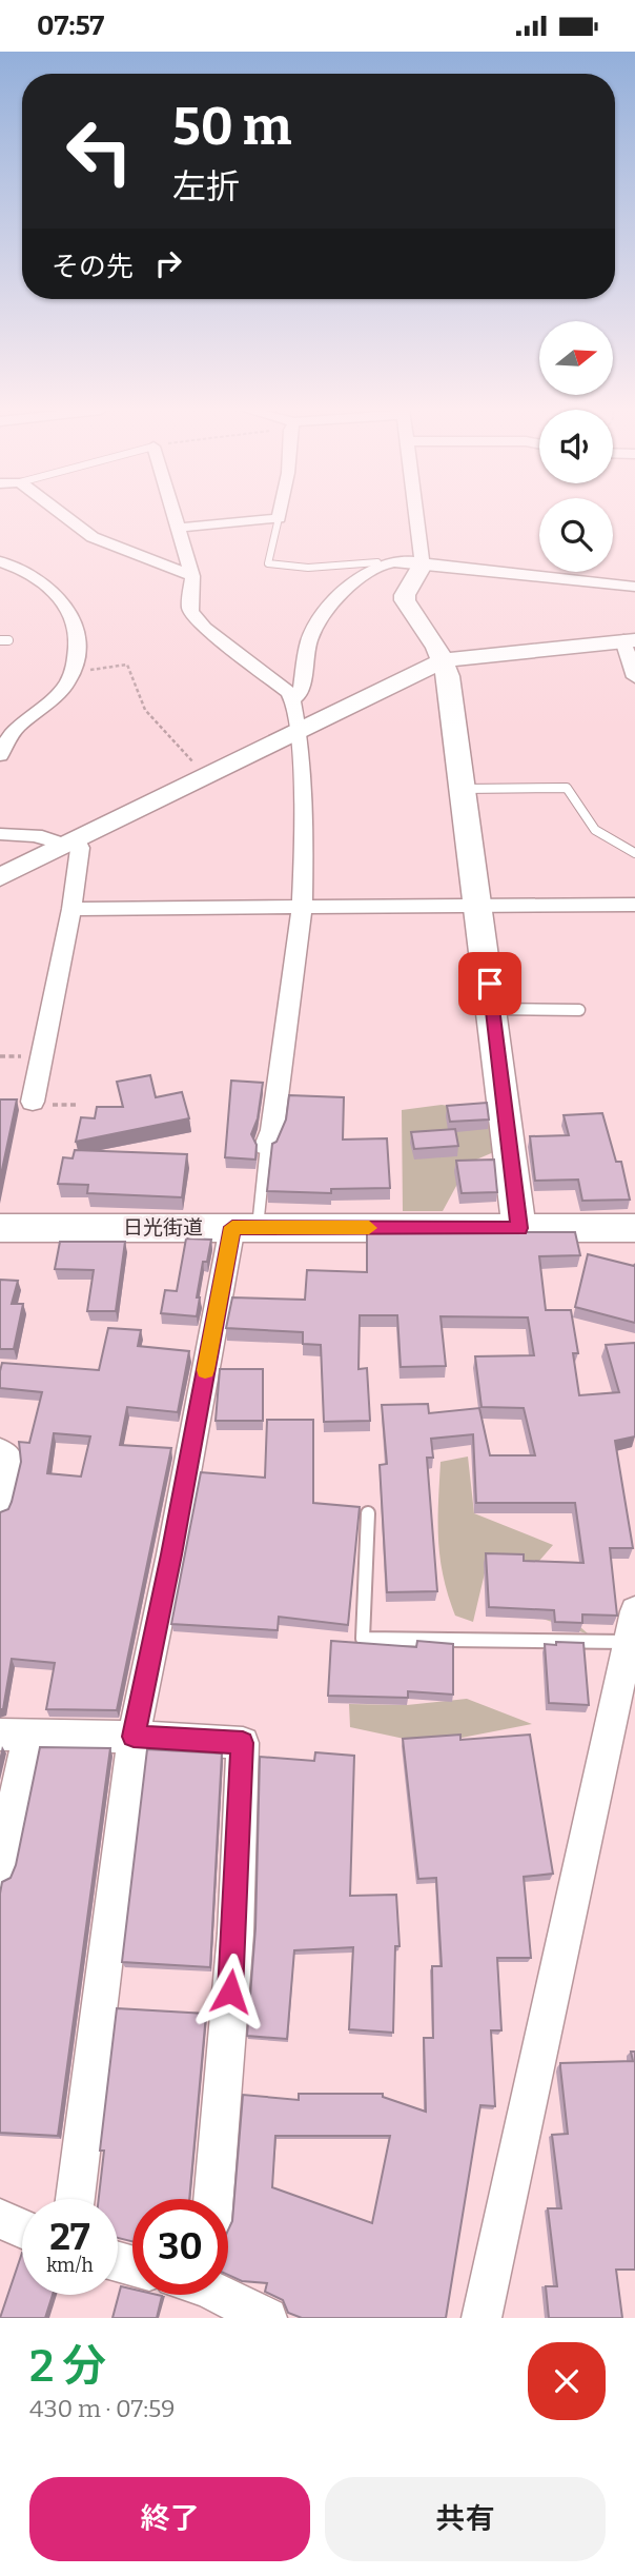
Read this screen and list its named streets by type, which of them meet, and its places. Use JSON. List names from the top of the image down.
{
  "streets": {
    "street": ["日光街道"]
  },
  "north": "right",
  "page": {
    "status": "07:57",
    "turn": ["50 m", "左折"],
    "then": "その先",
    "speed": "27 km/h",
    "limit": "30",
    "heading": ["2 分", "430 m · 07:59"],
    "buttons": ["終了", "共有"]
  }
}
